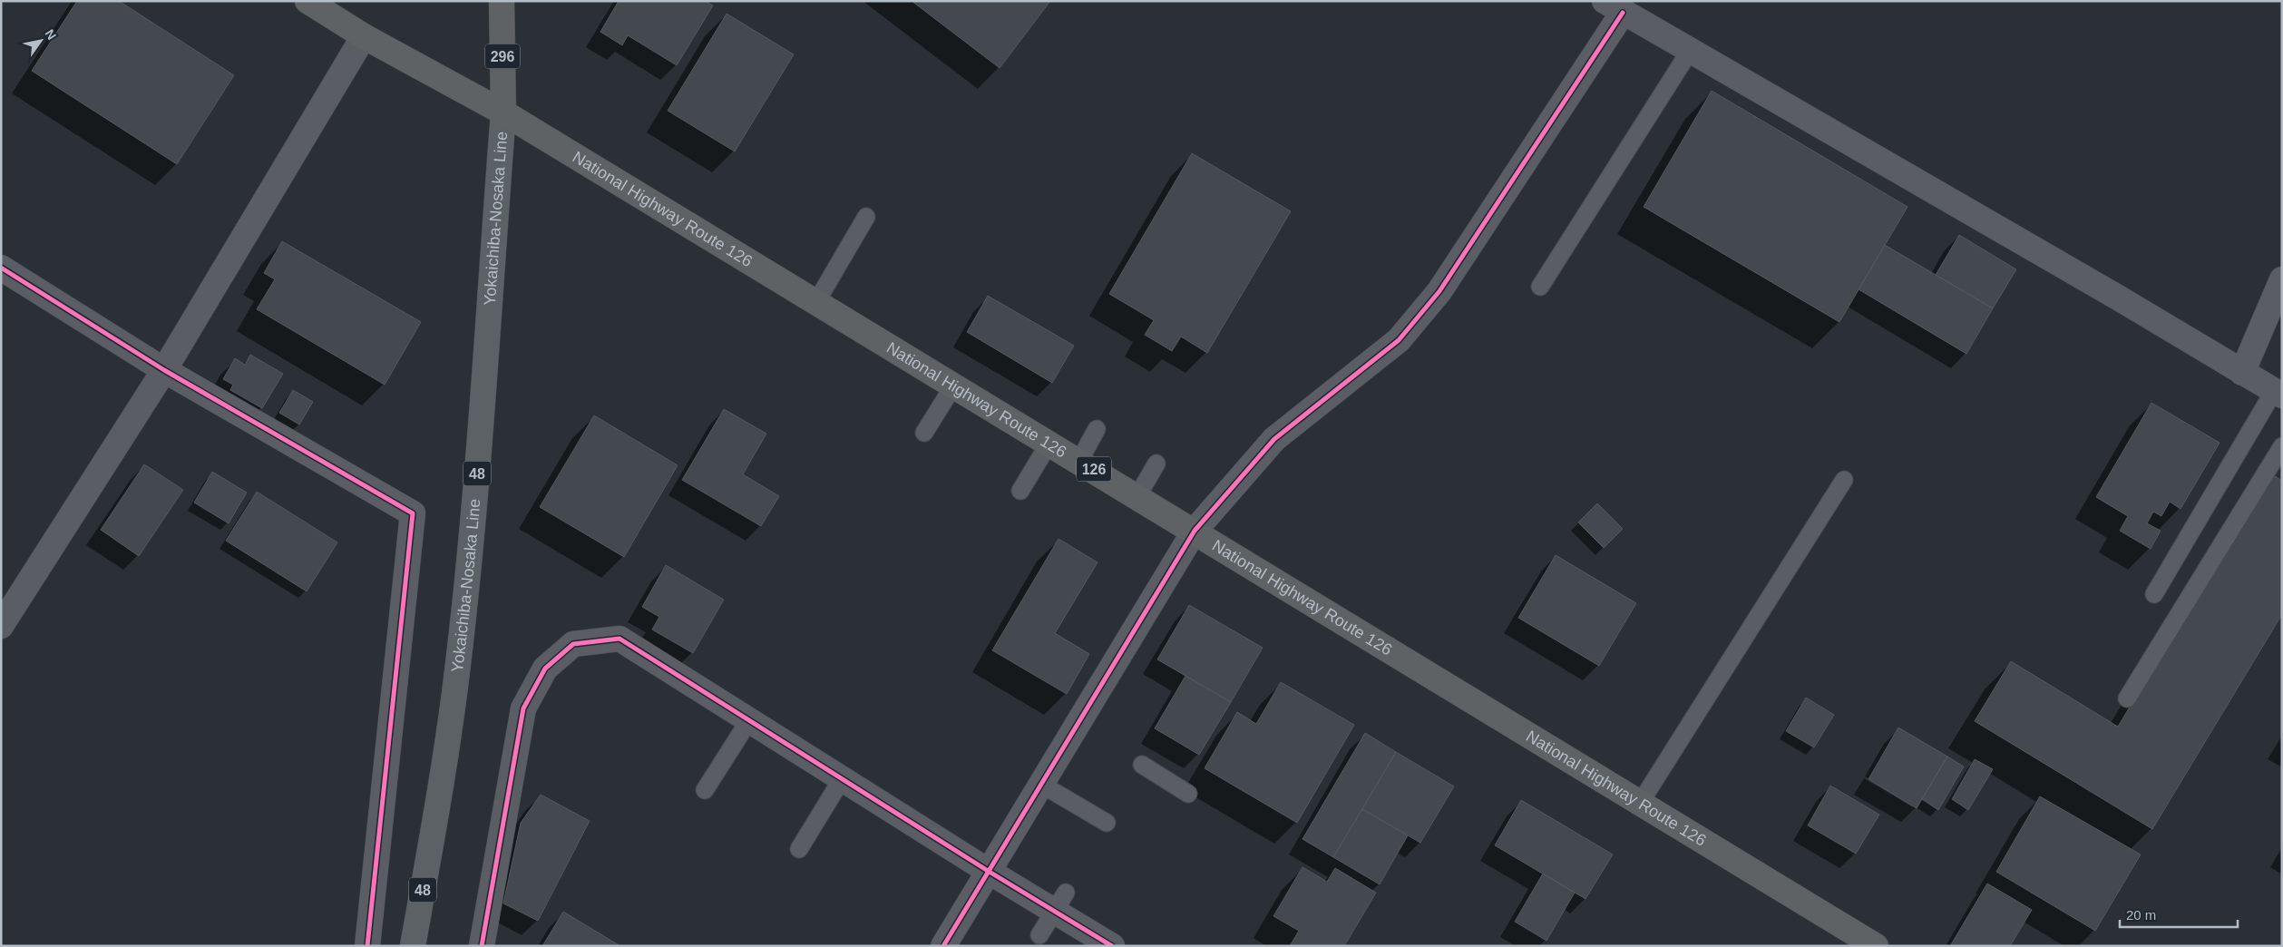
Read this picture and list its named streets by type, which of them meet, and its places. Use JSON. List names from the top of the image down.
{
  "streets": {
    "highway": ["296", "National Highway Route 126", "126"],
    "main road": ["Yokaichiba-Nosaka Line", "48"]
  },
  "crossings": [
    ["296", "National Highway Route 126"],
    ["296", "Yokaichiba-Nosaka Line"],
    ["National Highway Route 126", "Yokaichiba-Nosaka Line"]
  ],
  "scale_bar": "20 m",
  "north": "top right"
}
